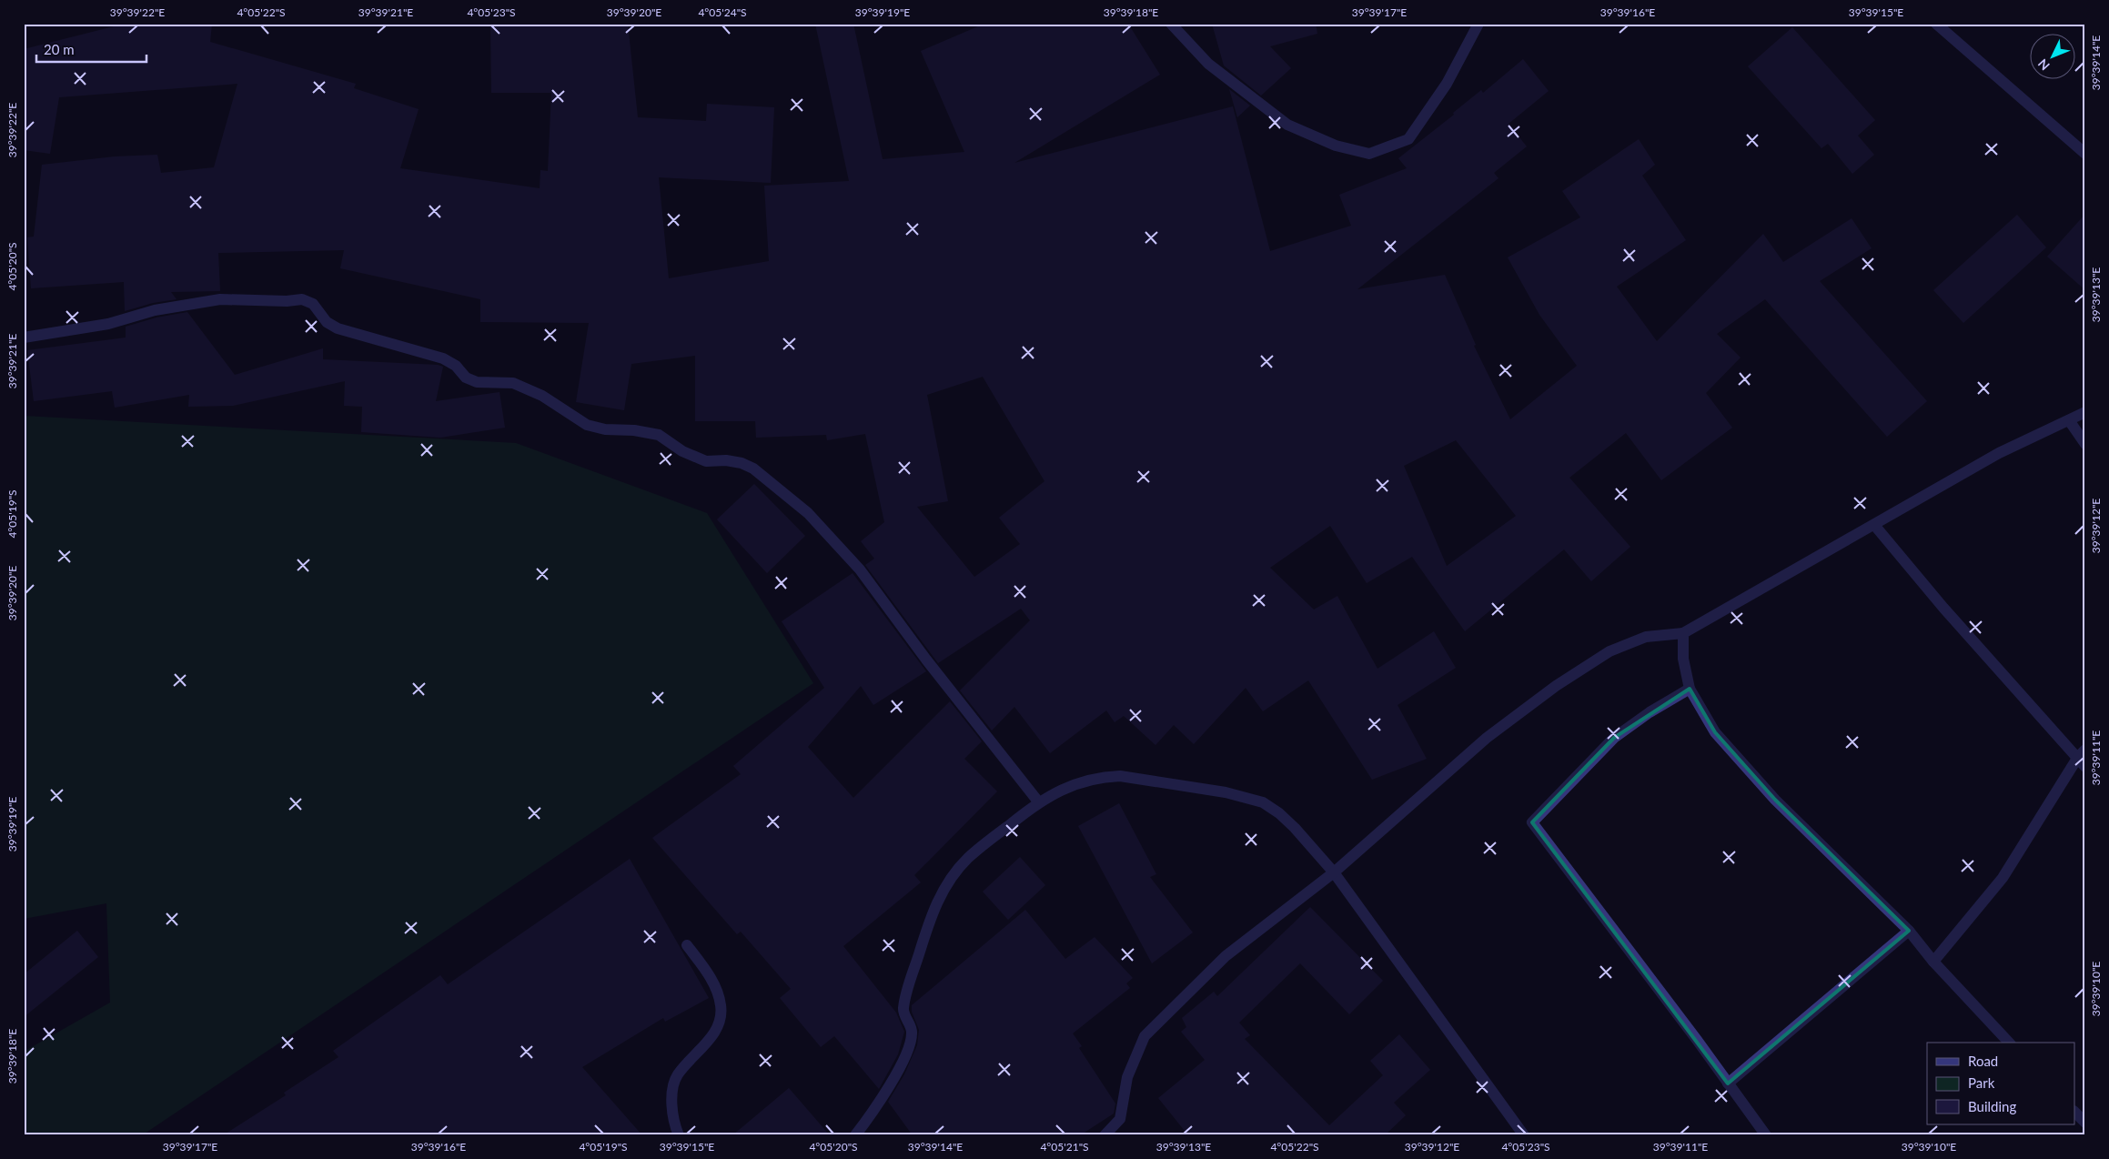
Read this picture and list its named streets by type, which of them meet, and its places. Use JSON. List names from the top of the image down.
{
  "legend": ["Road", "Park", "Building"],
  "scale_bar": "20 m",
  "north": "bottom left",
  "coordinates": [
    "39°39'22\"E",
    "4°05'22\"S",
    "39°39'21\"E",
    "4°05'23\"S",
    "39°39'20\"E",
    "4°05'24\"S",
    "39°39'19\"E",
    "39°39'18\"E",
    "39°39'17\"E",
    "39°39'16\"E",
    "39°39'15\"E",
    "39°39'14\"E",
    "4°05'20\"S",
    "39°39'13\"E",
    "4°05'19\"S",
    "39°39'12\"E",
    "39°39'11\"E",
    "39°39'10\"E",
    "4°05'21\"S"
  ]
}
